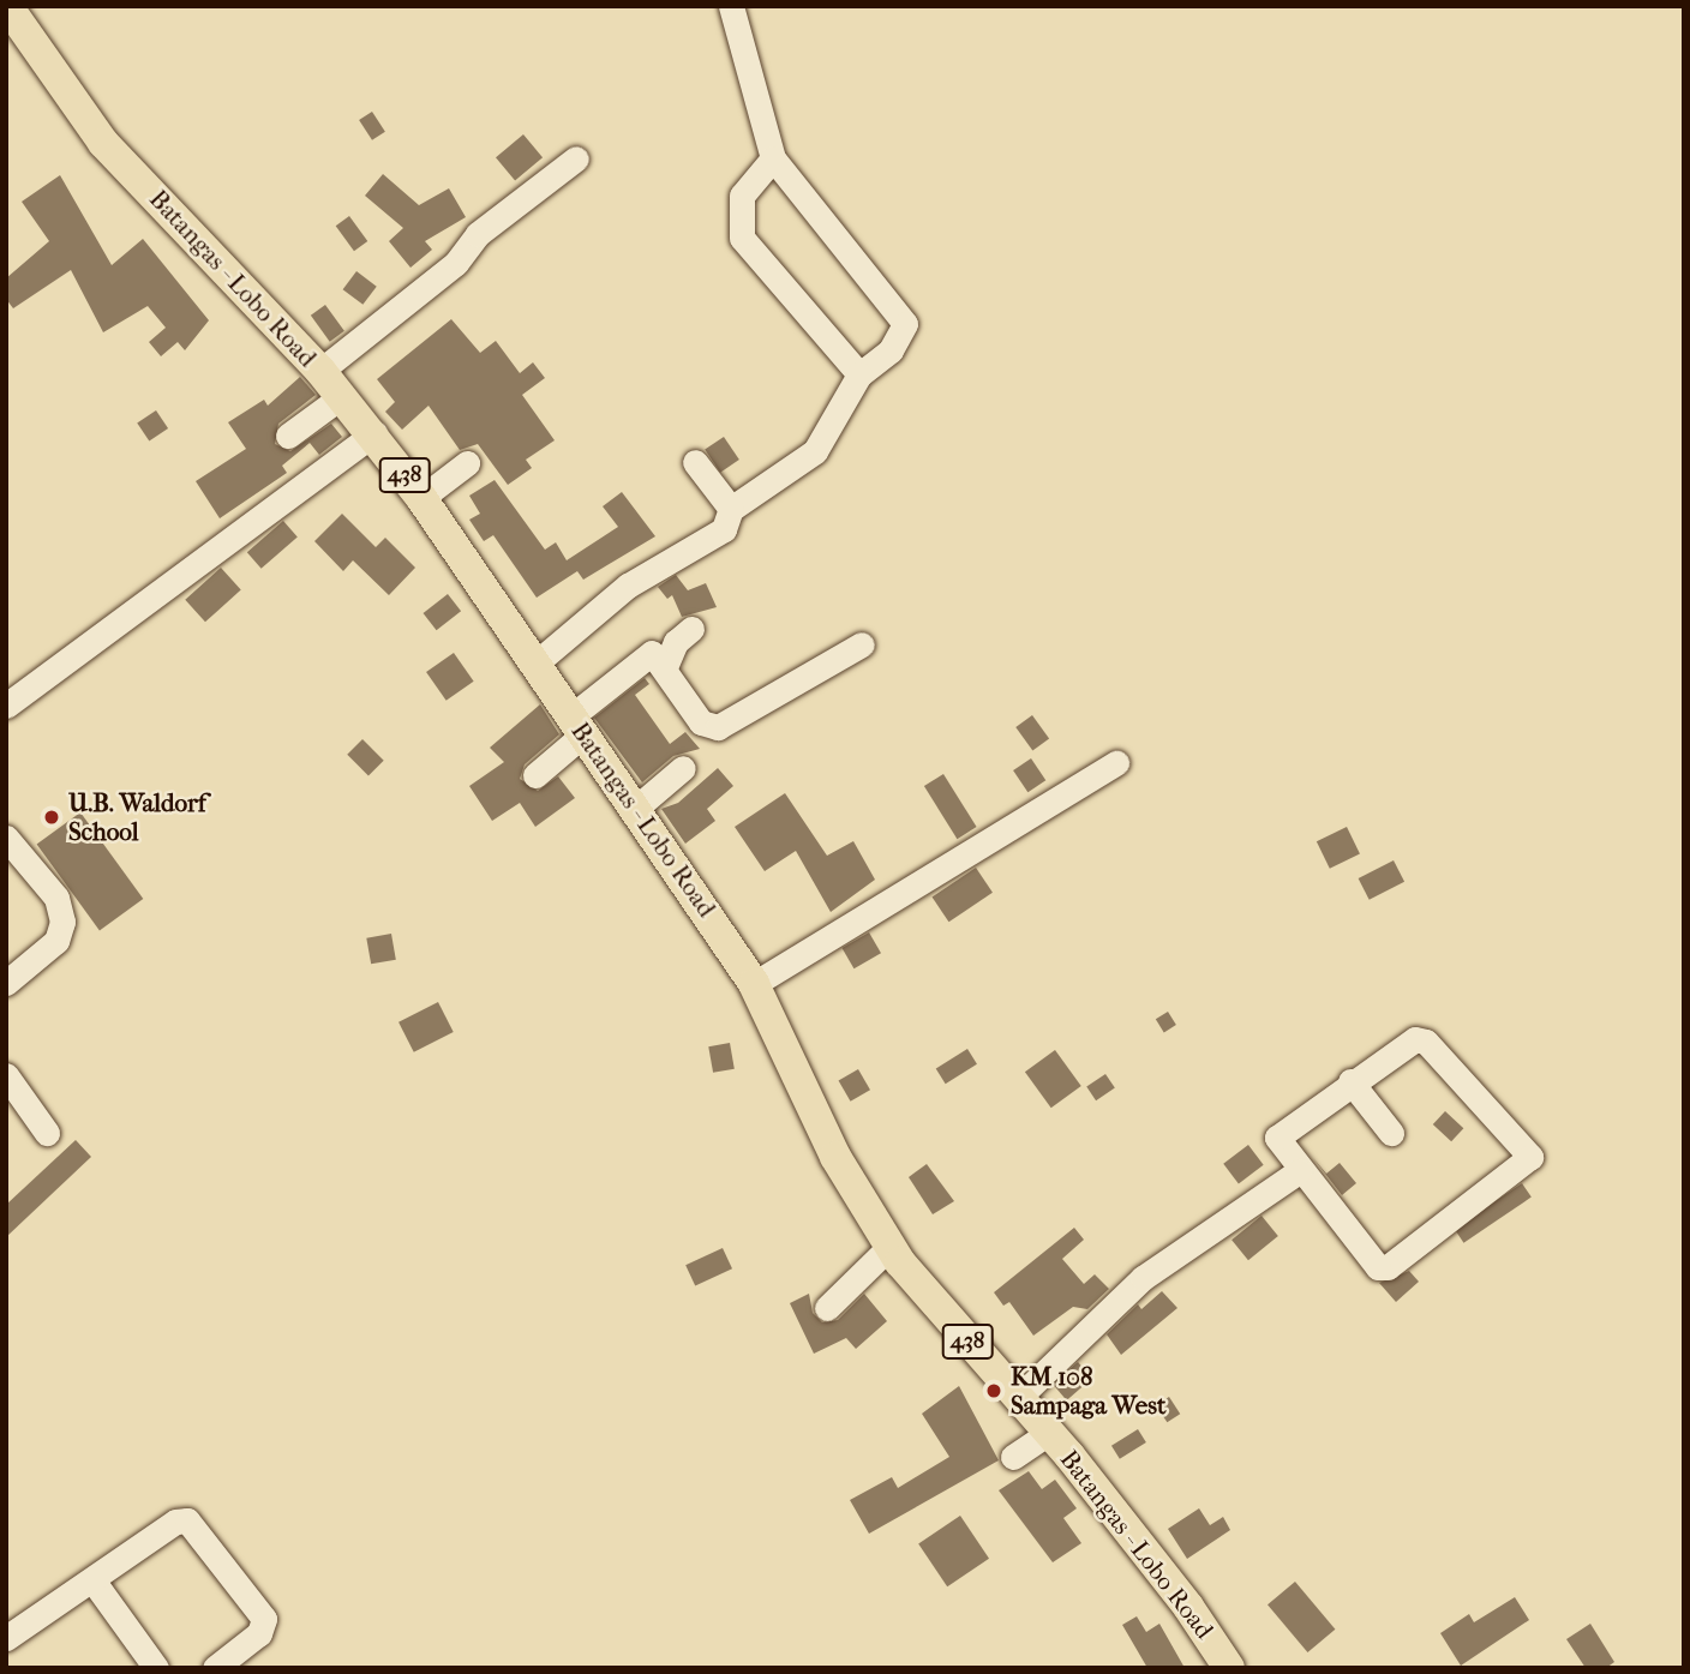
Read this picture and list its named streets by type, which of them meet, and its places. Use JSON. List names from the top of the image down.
{
  "streets": {
    "main road": ["Batangas - Lobo Road", "438"]
  },
  "places": ["U.B. Waldorf School", "KM 108 Sampaga West"]
}
